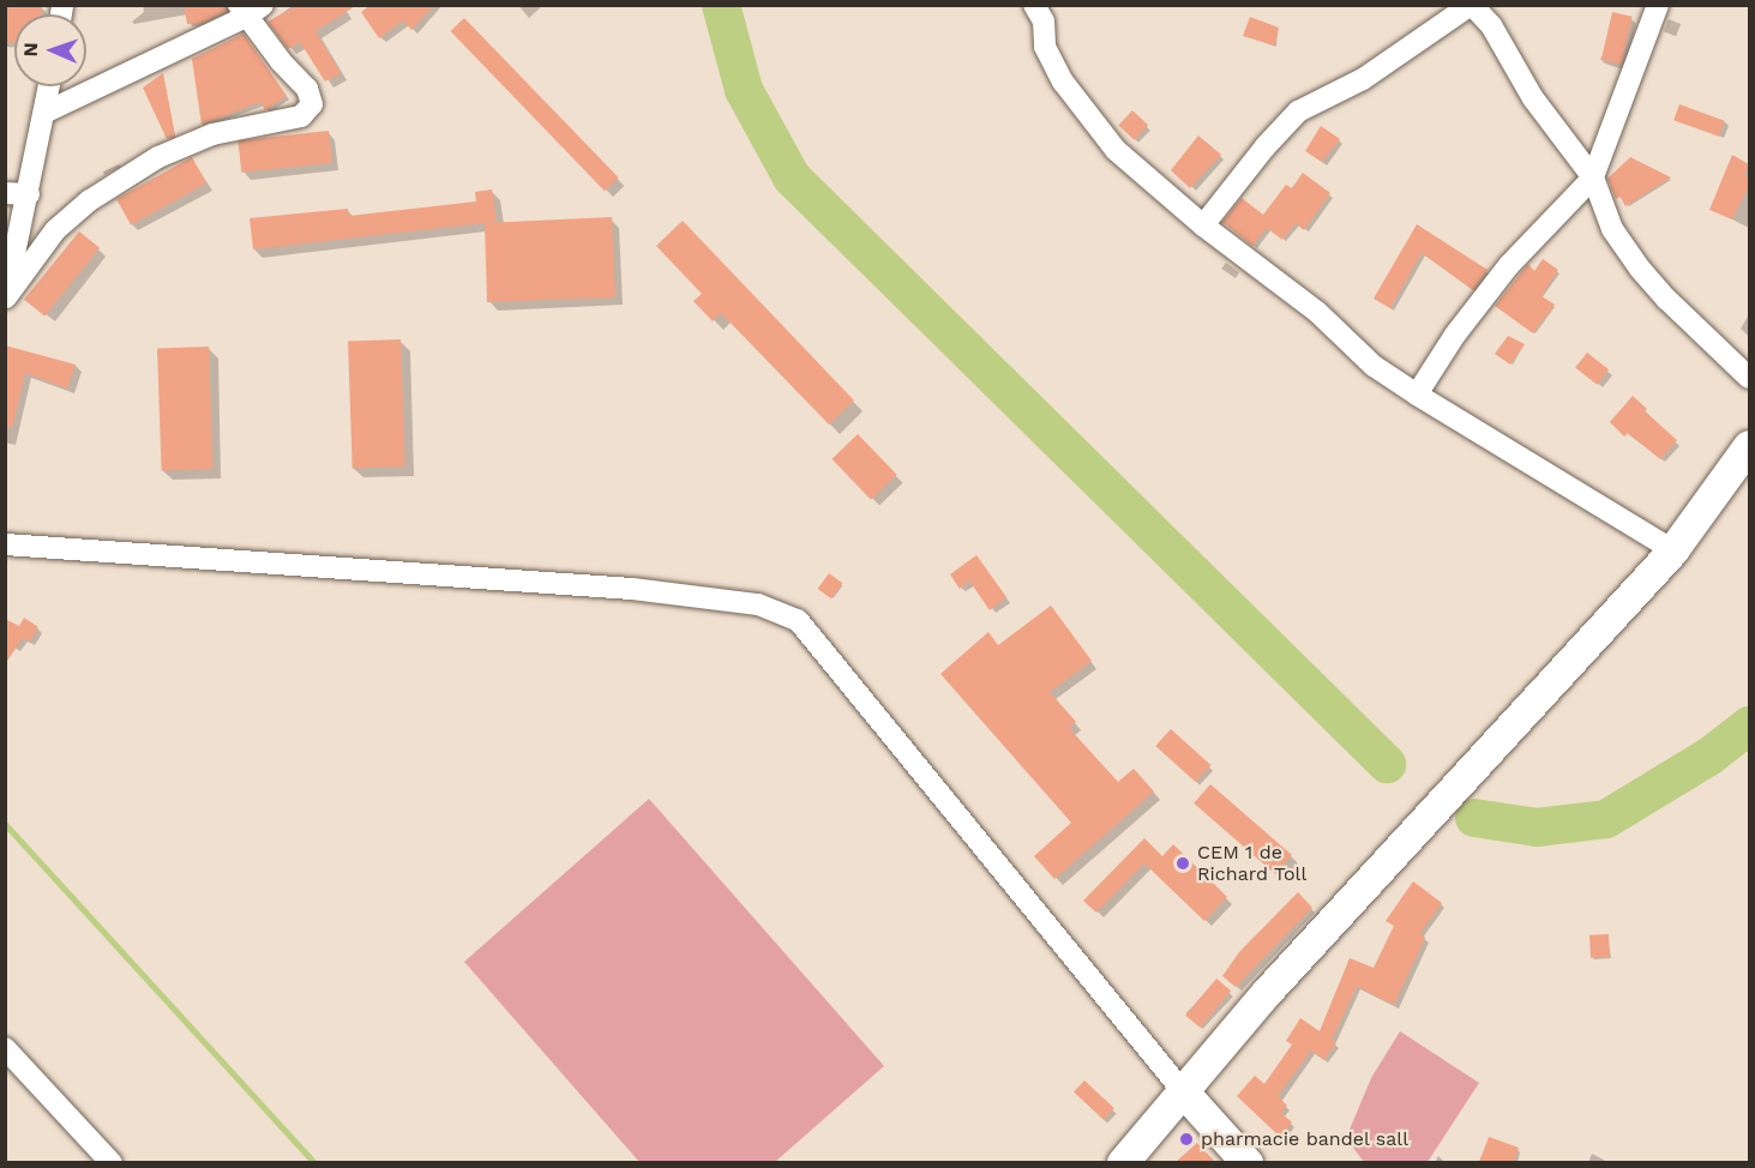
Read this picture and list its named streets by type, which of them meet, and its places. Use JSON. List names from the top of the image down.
{
  "places": ["CEM 1 de Richard Toll", "pharmacie bandel sall"],
  "north": "left"
}
